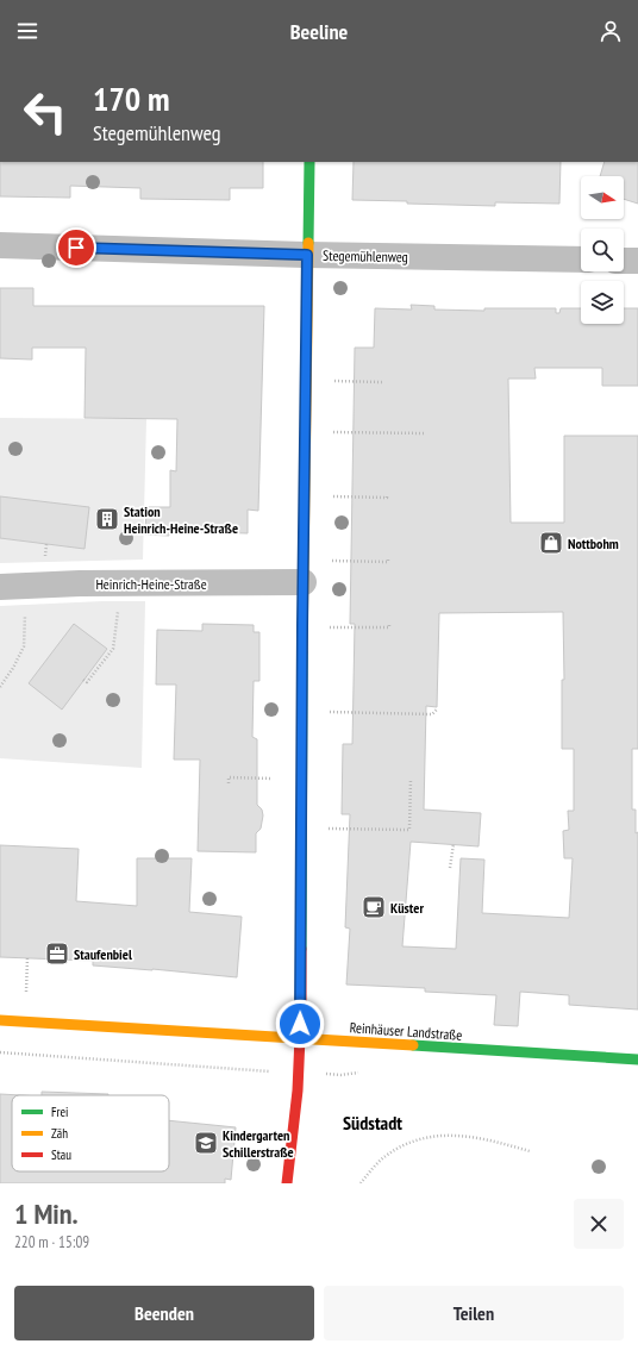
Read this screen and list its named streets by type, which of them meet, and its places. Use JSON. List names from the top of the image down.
{
  "streets": {
    "street": ["Stegemühlenweg", "Heinrich-Heine-Straße", "Reinhäuser Landstraße"]
  },
  "districts": ["Südstadt"],
  "places": {
    "building": ["Station Heinrich-Heine-Straße"],
    "shop": ["Nottbohm"],
    "cafe": ["Küster"],
    "office": ["Staufenbiel"],
    "school or university": ["Kindergarten Schillerstraße"]
  },
  "legend": ["Frei", "Zäh", "Stau"],
  "north": "right",
  "page": {
    "header": "Beeline",
    "turn": ["170 m", "Stegemühlenweg"],
    "heading": ["1 Min.", "220 m · 15:09"],
    "buttons": ["Beenden", "Teilen"]
  }
}
